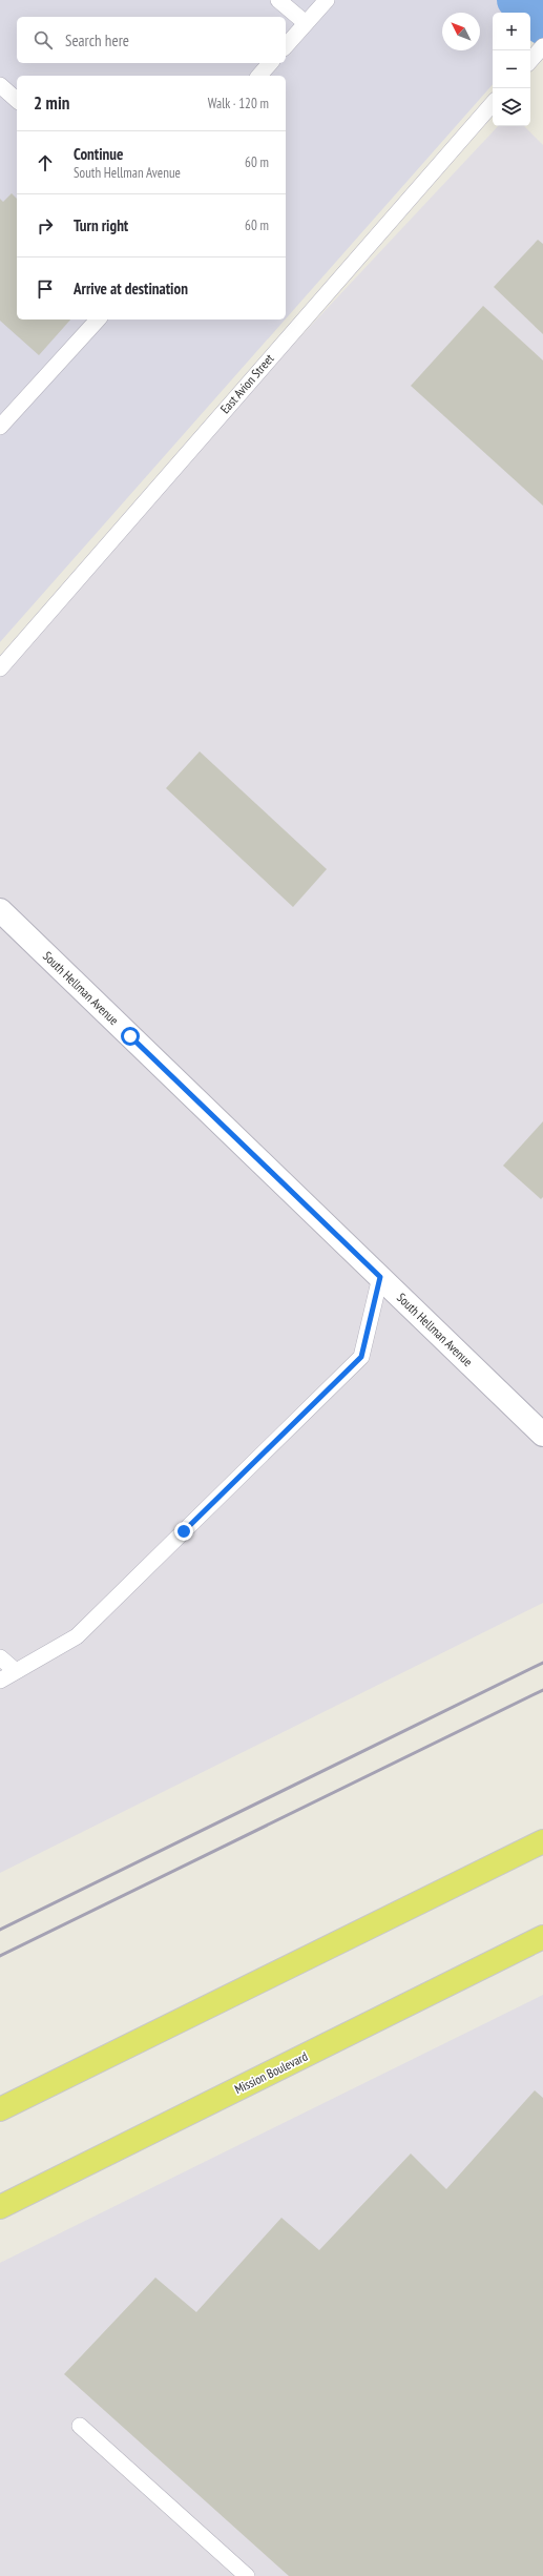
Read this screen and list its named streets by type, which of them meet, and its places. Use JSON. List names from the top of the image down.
{
  "streets": {
    "main road": ["Mission Boulevard"],
    "street": ["South Hellman Avenue"],
    "lane": ["East Avion Street"]
  },
  "north": "top left",
  "page": {
    "map_buttons": ["+", "−"],
    "search": "Search here",
    "heading": ["2 min", "Walk · 120 m"],
    "list": [
      ["Continue", "South Hellman Avenue", "60 m"],
      ["Turn right", "60 m"],
      "Arrive at destination"
    ]
  }
}
